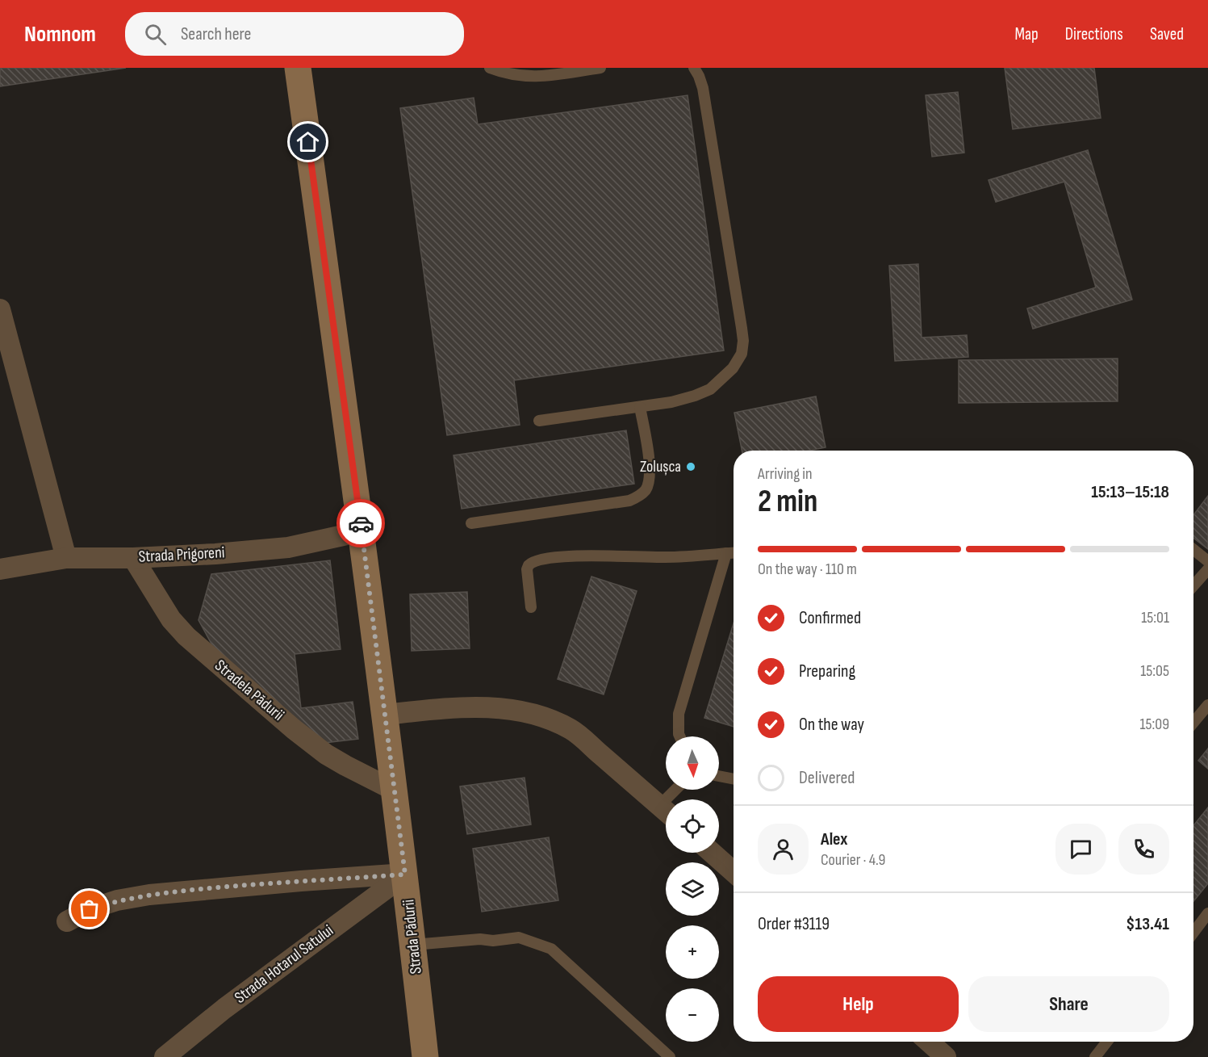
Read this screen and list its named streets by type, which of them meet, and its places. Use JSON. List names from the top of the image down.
{
  "streets": {
    "main road": ["Strada Pădurii"],
    "street": ["Strada Prigoreni", "Stradela Pădurii", "Strada Hotarul Satului"]
  },
  "crossings": [
    ["Strada Prigoreni", "Stradela Pădurii"],
    ["Strada Prigoreni", "Strada Pădurii"],
    ["Stradela Pădurii", "Strada Pădurii"],
    ["Strada Pădurii", "Strada Hotarul Satului"]
  ],
  "places": ["Zolușca"],
  "north": "bottom",
  "page": {
    "header": "Nomnom",
    "search": "Search here",
    "nav": ["Map", "Directions", "Saved"],
    "heading": ["2 min", "Arriving in", "15:13–15:18"],
    "panel": [
      "Alex",
      "Courier · 4.9",
      "Order #3119",
      "$13.41"
    ],
    "bar": "On the way · 110 m",
    "list": [
      ["Confirmed", "15:01"],
      ["Preparing", "15:05"],
      ["On the way", "15:09"],
      "Delivered"
    ],
    "map_buttons": ["+", "−"],
    "buttons": ["Help", "Share"]
  }
}
